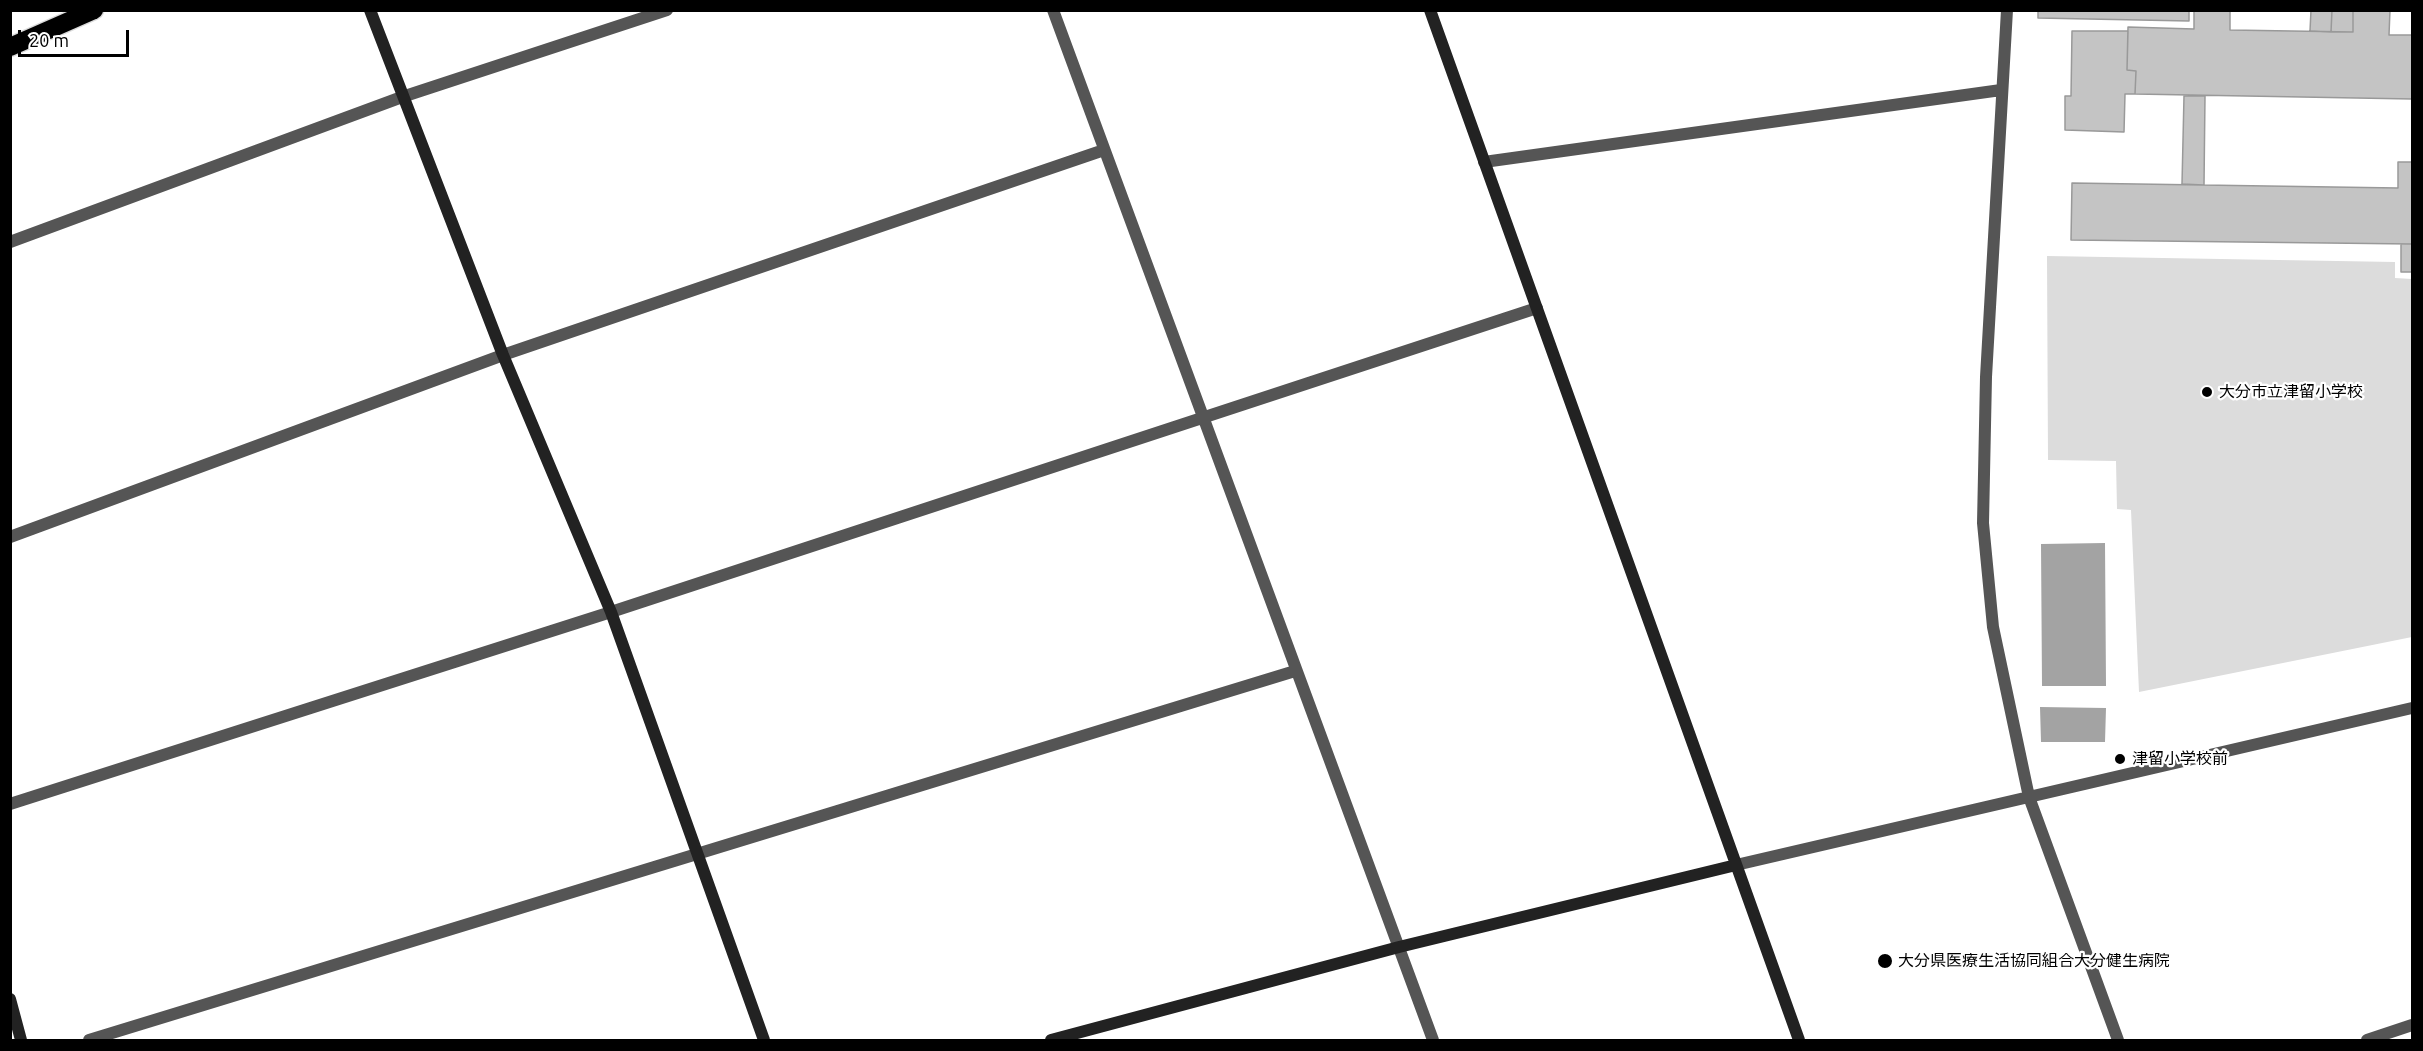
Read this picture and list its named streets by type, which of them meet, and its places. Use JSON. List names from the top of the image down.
{
  "places": ["大分市立津留小学校", "津留小学校前", "大分県医療生活協同組合大分健生病院"],
  "scale_bar": "20 m"
}
